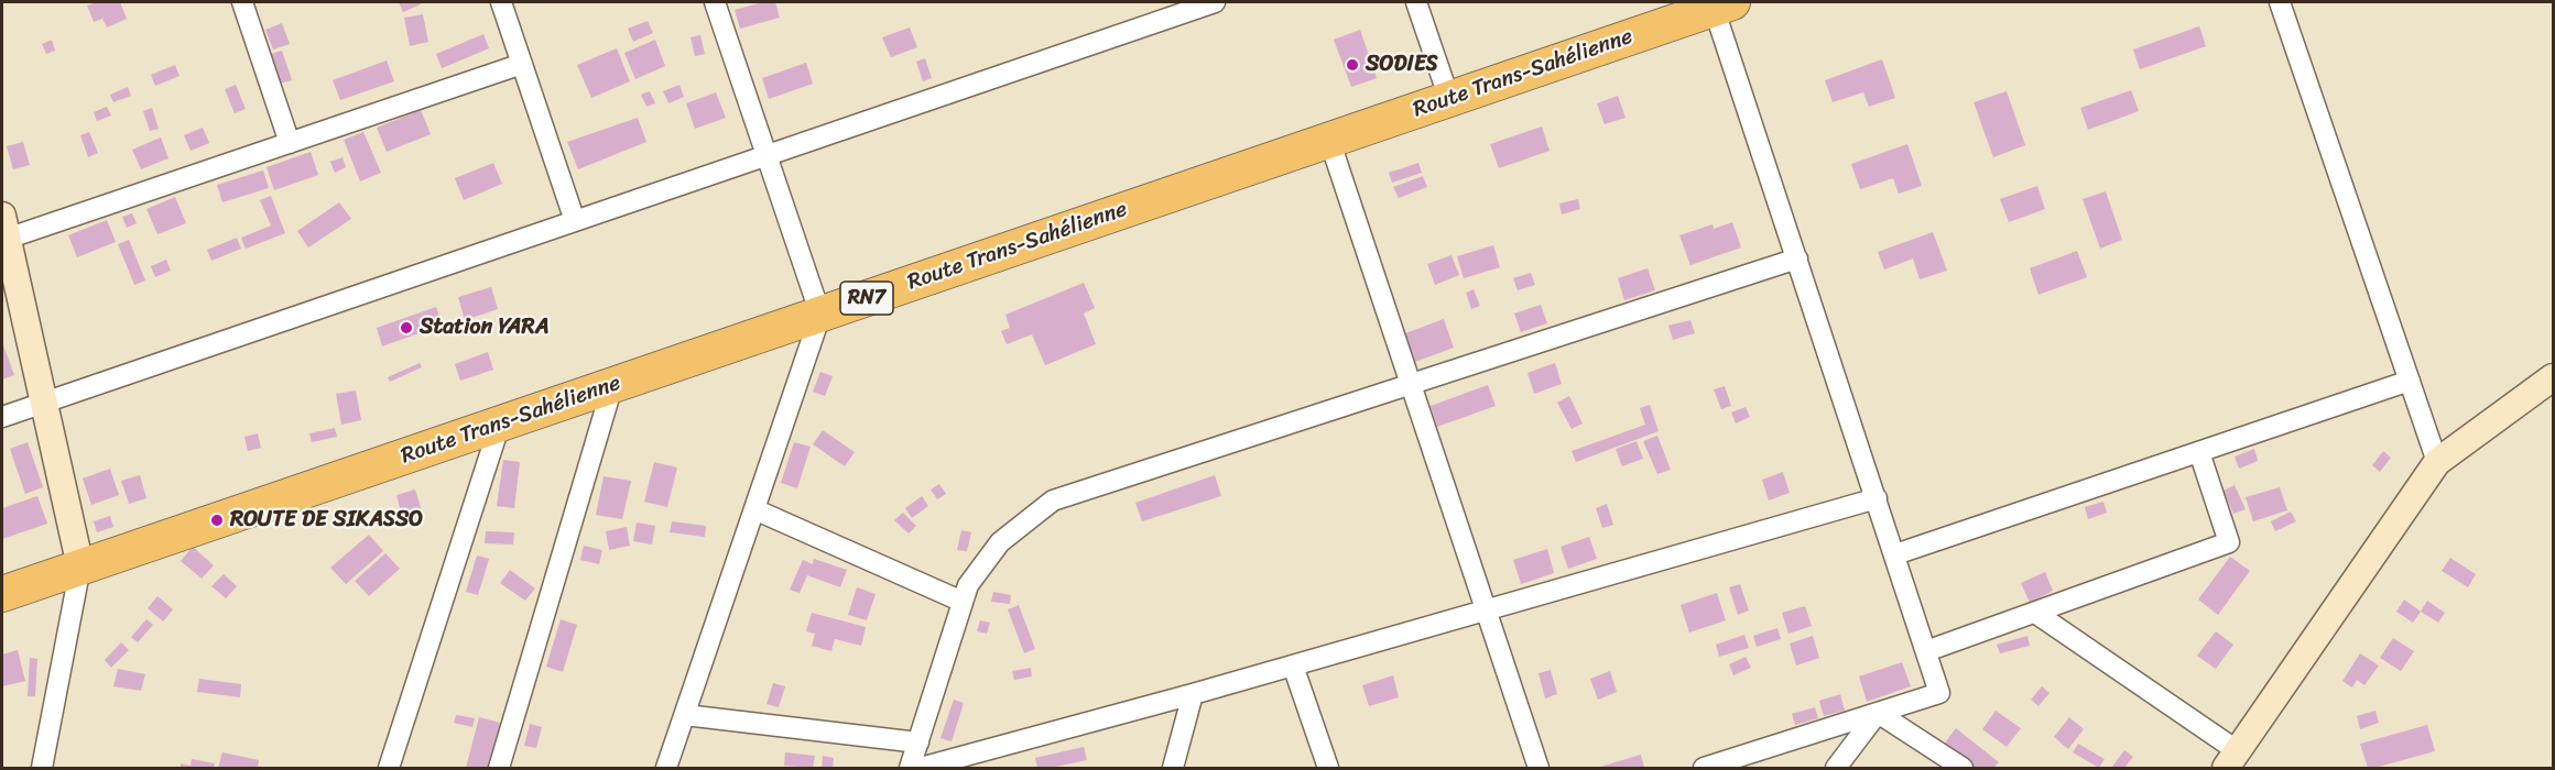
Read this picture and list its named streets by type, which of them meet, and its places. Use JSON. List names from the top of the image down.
{
  "streets": {
    "highway": ["Route Trans-Sahélienne", "RN7"]
  },
  "places": ["SODIES", "Station YARA", "ROUTE DE SIKASSO"]
}
